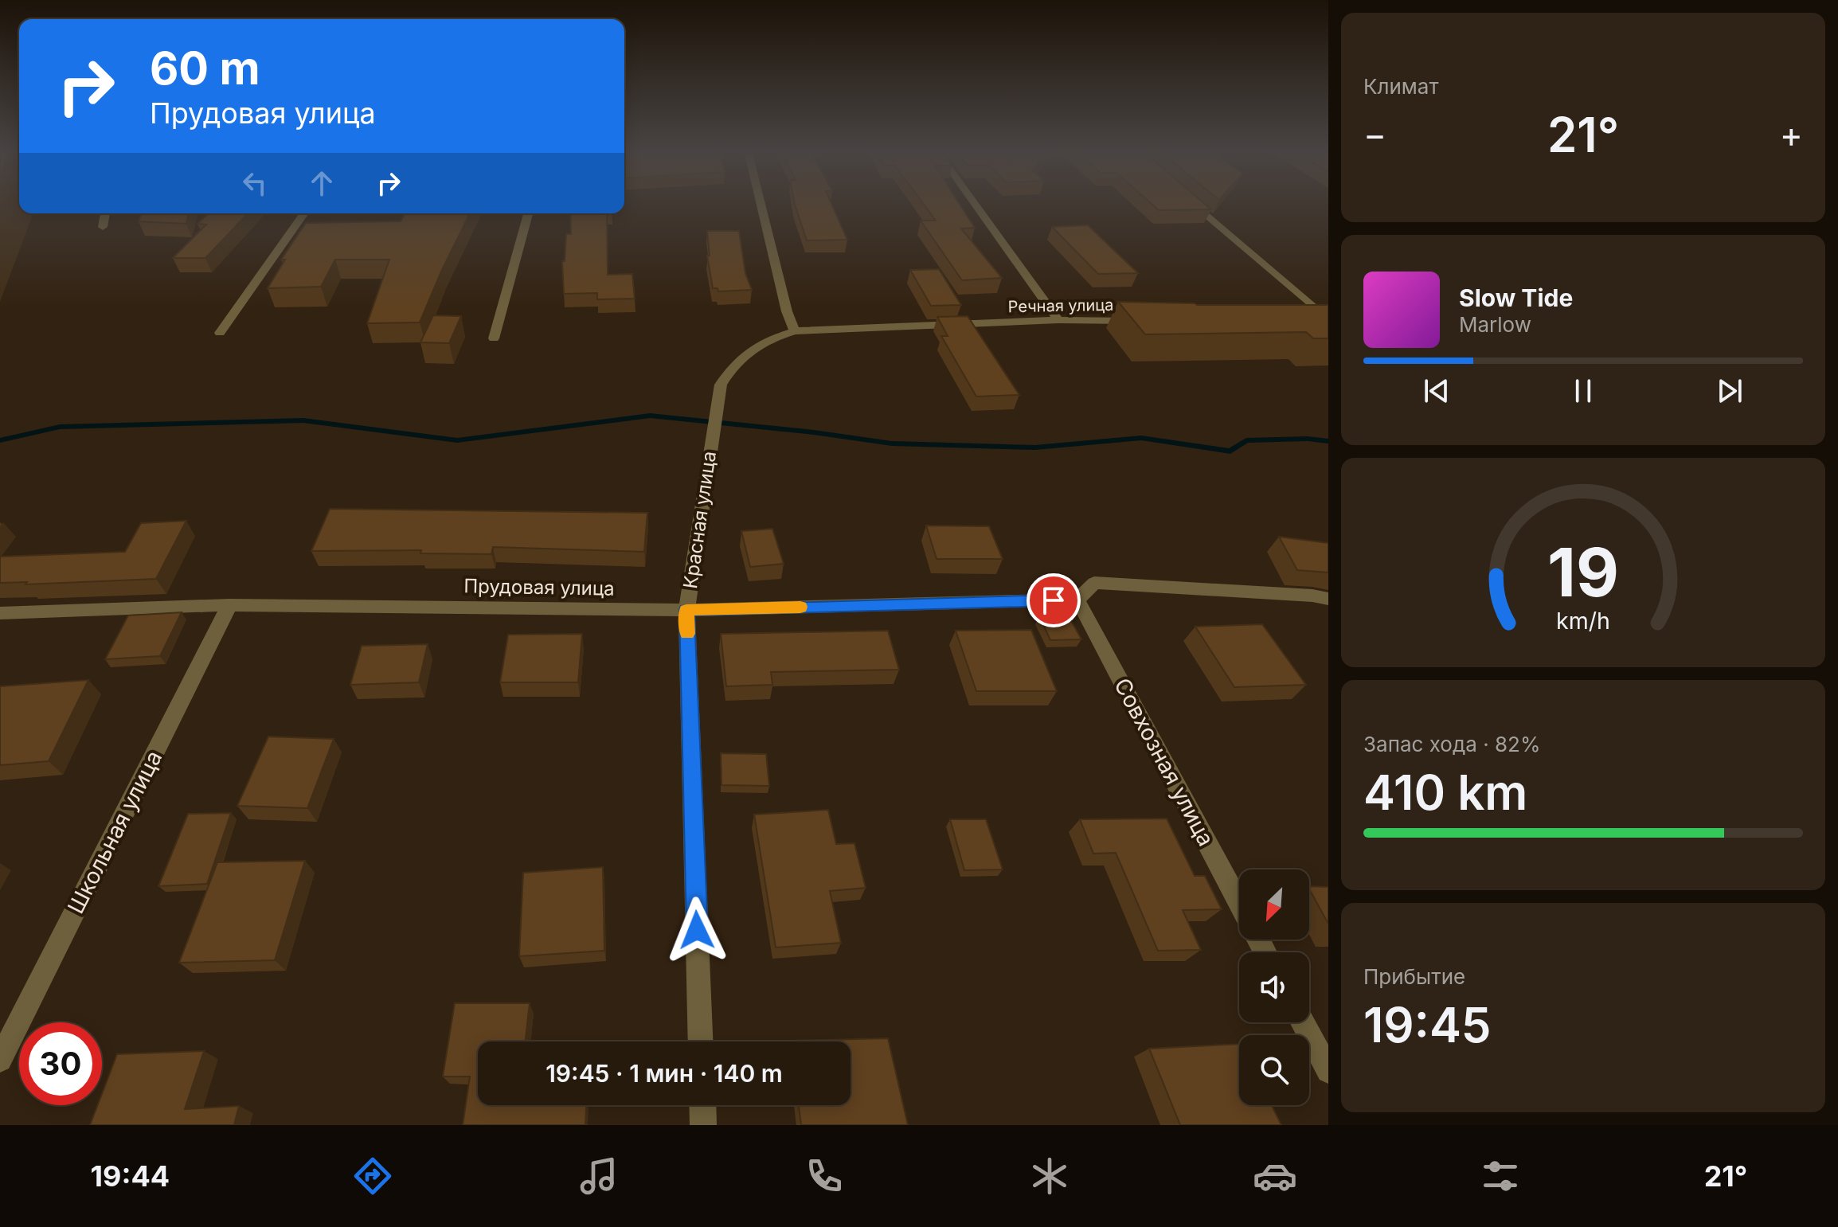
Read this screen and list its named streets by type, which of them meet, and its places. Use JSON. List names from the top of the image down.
{
  "streets": {
    "street": [
      "Речная улица",
      "Красная улица",
      "Прудовая улица",
      "Совхозная улица",
      "Школьная улица"
    ]
  },
  "crossings": [
    ["Речная улица", "Красная улица"],
    ["Красная улица", "Прудовая улица"],
    ["Прудовая улица", "Совхозная улица"],
    ["Прудовая улица", "Школьная улица"]
  ],
  "north": "bottom left",
  "page": {
    "tile": [
      "Климат",
      ["Запас хода · 82%", "410 km"],
      ["Прибытие", "19:45"]
    ],
    "turn": ["60 m", "Прудовая улица"],
    "heat": ["−", "21°", "+"],
    "song": ["Slow Tide", "Marlow"],
    "limit": "30",
    "trip": "19:45 · 1 мин · 140 m",
    "tabs": ["19:44", "21°"],
    "gauge": ["19", "km/h"]
  }
}
